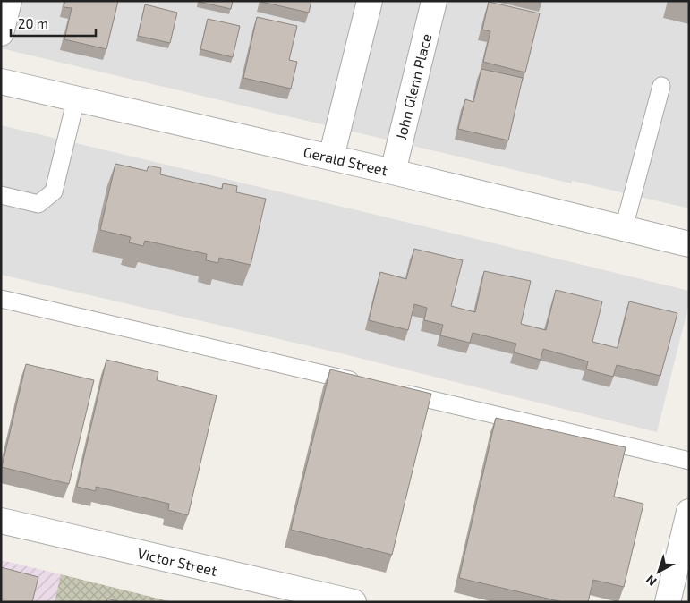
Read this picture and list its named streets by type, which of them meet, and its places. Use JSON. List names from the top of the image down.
{
  "streets": {
    "street": ["John Glenn Place", "Gerald Street", "Victor Street"]
  },
  "crossings": [
    ["John Glenn Place", "Gerald Street"]
  ],
  "scale_bar": "20 m",
  "north": "bottom left"
}
